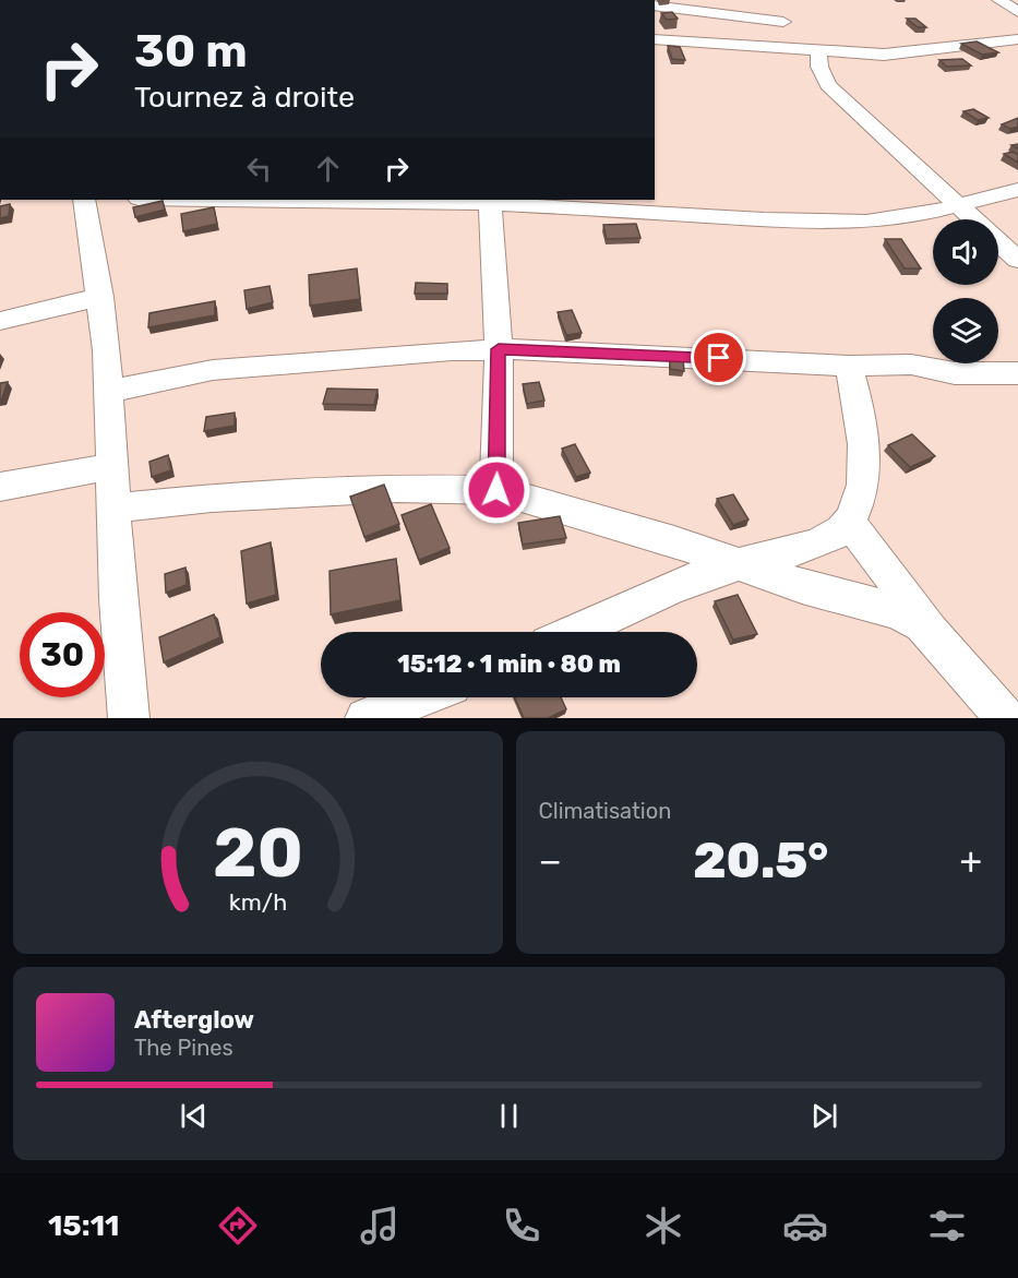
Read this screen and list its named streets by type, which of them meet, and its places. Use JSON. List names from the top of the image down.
{
  "page": {
    "turn": ["30 m", "Tournez à droite"],
    "limit": "30",
    "trip": "15:12 · 1 min · 80 m",
    "tile": "Climatisation",
    "heat": ["−", "20.5°", "+"],
    "song": ["Afterglow", "The Pines"],
    "tabs": "15:11",
    "gauge": ["20", "km/h"]
  }
}
